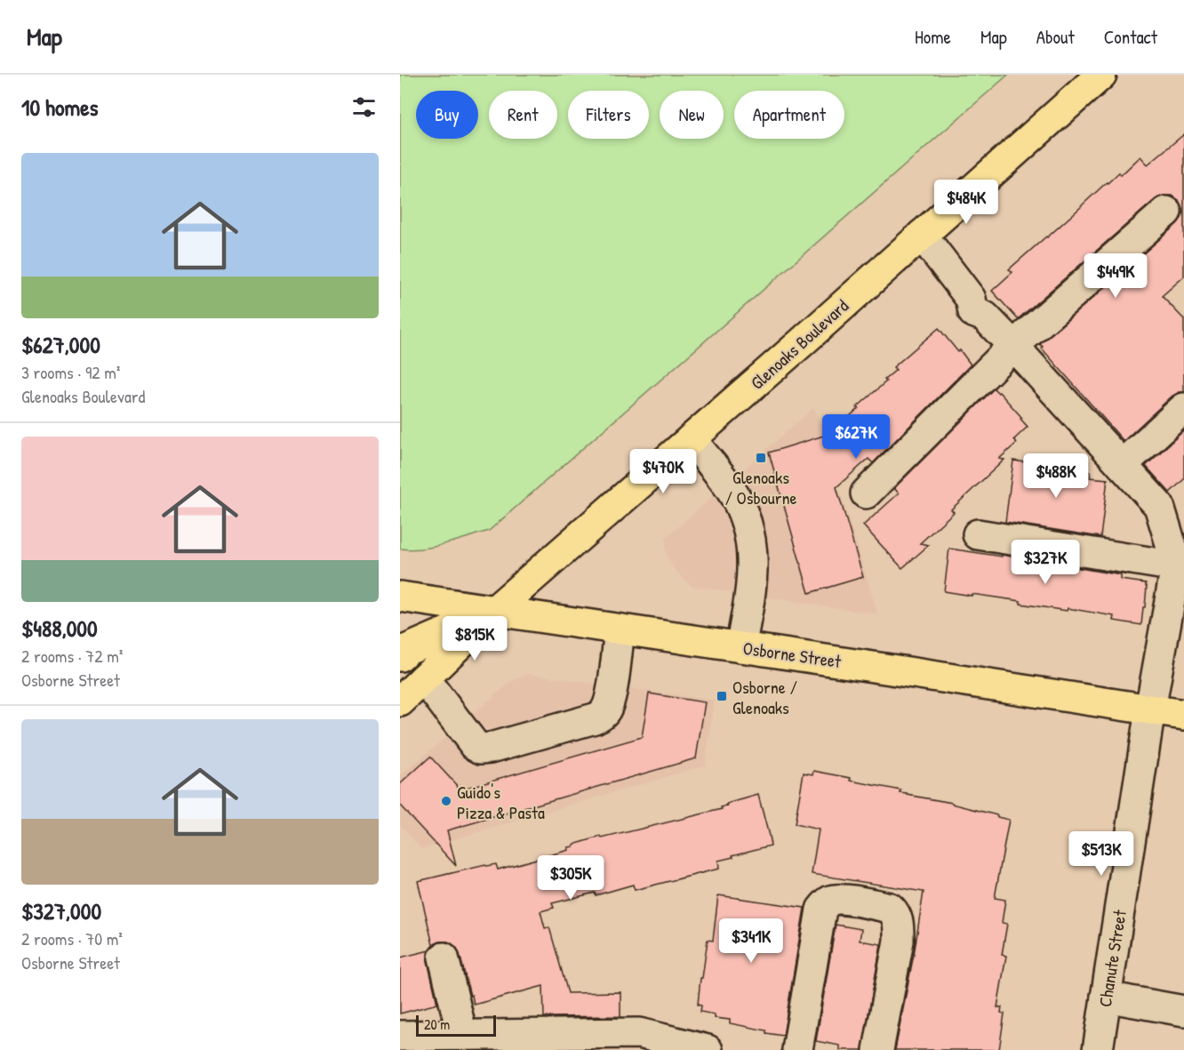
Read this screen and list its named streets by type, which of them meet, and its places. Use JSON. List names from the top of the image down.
{
  "streets": {
    "main road": ["Glenoaks Boulevard", "Osborne Street"],
    "street": ["Chanute Street"]
  },
  "crossings": [
    ["Glenoaks Boulevard", "Osborne Street"],
    ["Osborne Street", "Chanute Street"]
  ],
  "places": {
    "transit": ["Glenoaks / Osbourne", "Osborne / Glenoaks"],
    "other": ["Guido's Pizza & Pasta"]
  },
  "scale_bar": "20 m",
  "page": {
    "header": "Map",
    "nav": [
      "Home",
      "Map",
      "About",
      "Contact"
    ],
    "heading": "10 homes",
    "chip": [
      "Buy",
      "Rent",
      "Filters",
      "New",
      "Apartment"
    ],
    "list": [
      {
        "name": "$627,000",
        "note": "3 rooms · 92 m² · Glenoaks Boulevard"
      },
      {
        "name": "$488,000",
        "note": "2 rooms · 72 m² · Osborne Street"
      },
      {
        "name": "$327,000",
        "note": "2 rooms · 70 m² · Osborne Street"
      }
    ],
    "price": [
      "$484K",
      "$449K",
      "$627K",
      "$470K",
      "$488K",
      "$327K",
      "$815K",
      "$513K",
      "$305K",
      "$341K"
    ],
    "scale": "20 m"
  }
}
